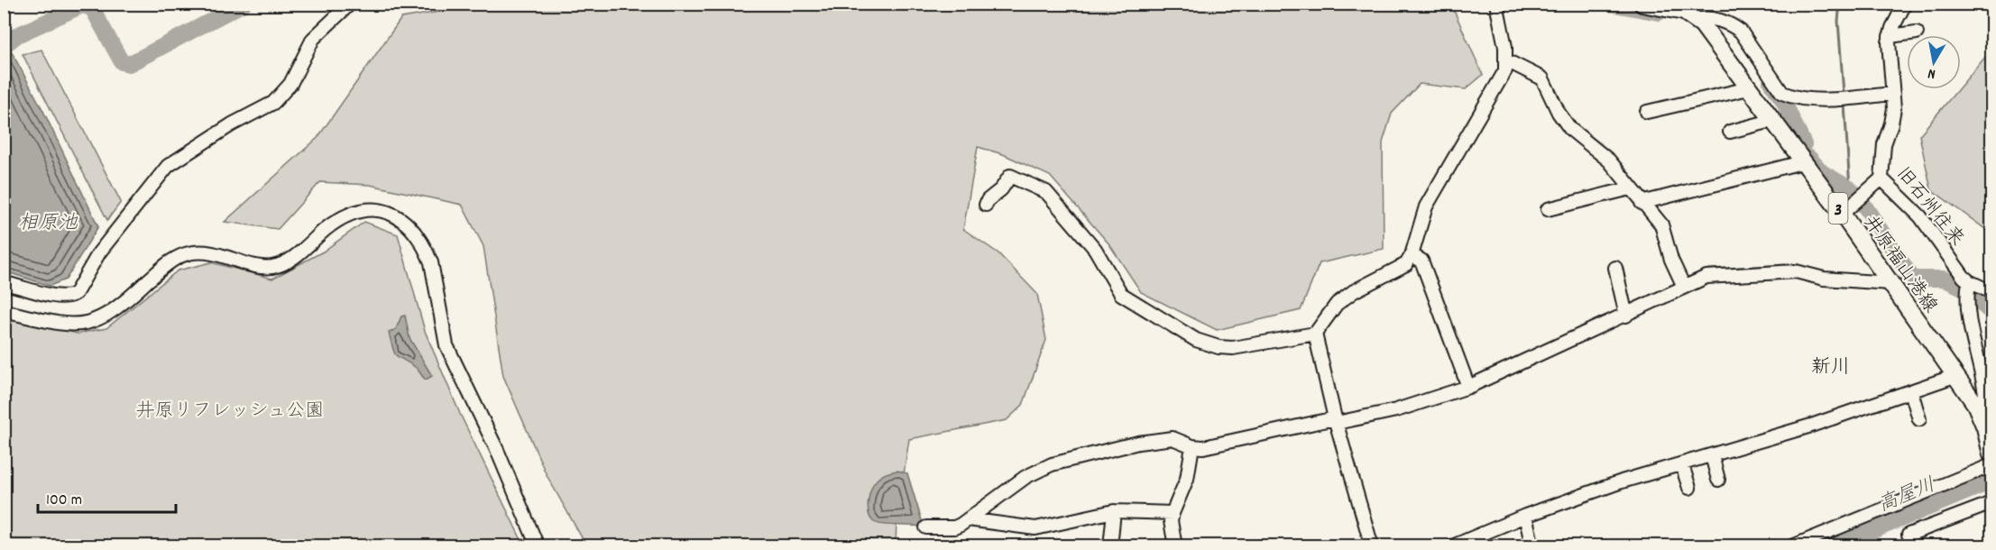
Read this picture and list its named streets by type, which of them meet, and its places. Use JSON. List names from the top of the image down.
{
  "streets": {
    "main road": ["3", "井原福山港線"],
    "street": ["旧石州往来"]
  },
  "districts": ["新川"],
  "water": ["相原池", "高屋川"],
  "parks": ["井原リフレッシュ公園"],
  "scale_bar": "100 m",
  "north": "bottom"
}
